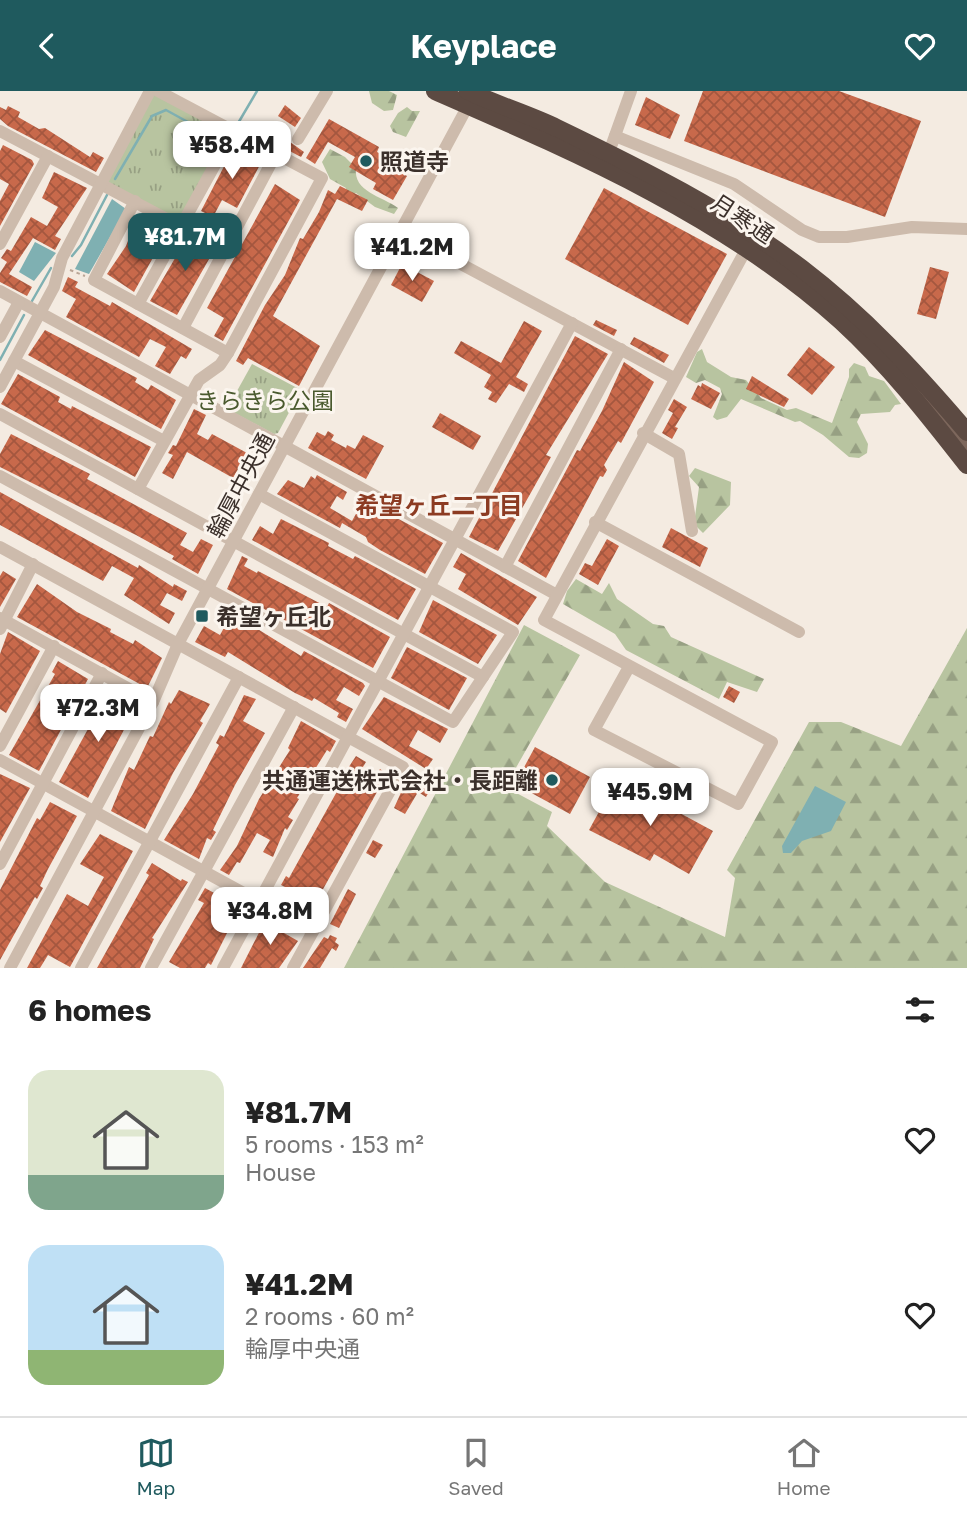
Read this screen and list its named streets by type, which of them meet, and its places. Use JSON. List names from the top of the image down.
{
  "streets": {
    "highway": ["月寒通"],
    "street": ["輪厚中央通"]
  },
  "crossings": [
    ["月寒通", "輪厚中央通"]
  ],
  "districts": ["希望ヶ丘二丁目"],
  "parks": ["きらきら公園"],
  "places": {
    "other": ["照道寺", "共通運送株式会社・長距離"],
    "transit": ["希望ヶ丘北"]
  },
  "page": {
    "header": "Keyplace",
    "price": [
      "¥58.4M",
      "¥81.7M",
      "¥41.2M",
      "¥72.3M",
      "¥45.9M",
      "¥34.8M"
    ],
    "heading": "6 homes",
    "list": [
      {
        "name": "¥81.7M",
        "note": "5 rooms · 153 m² · House"
      },
      {
        "name": "¥41.2M",
        "note": "2 rooms · 60 m² · 輪厚中央通"
      }
    ],
    "tabs": ["Map", "Saved", "Home"]
  }
}
